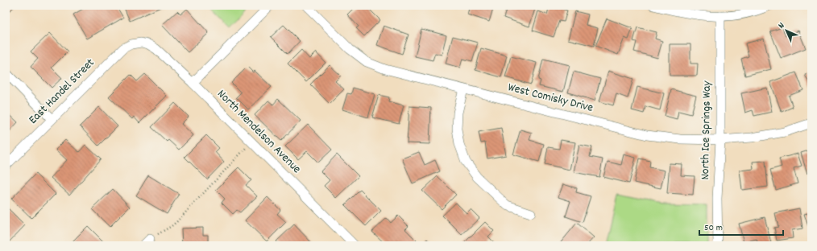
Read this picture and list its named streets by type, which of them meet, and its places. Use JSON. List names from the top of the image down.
{
  "streets": {
    "street": [
      "East Handel Street",
      "West Comisky Drive",
      "North Ice Springs Way",
      "North Mendelson Avenue"
    ]
  },
  "crossings": [
    ["East Handel Street", "North Mendelson Avenue"],
    ["West Comisky Drive", "North Ice Springs Way"]
  ],
  "scale_bar": "50 m",
  "north": "top left"
}
